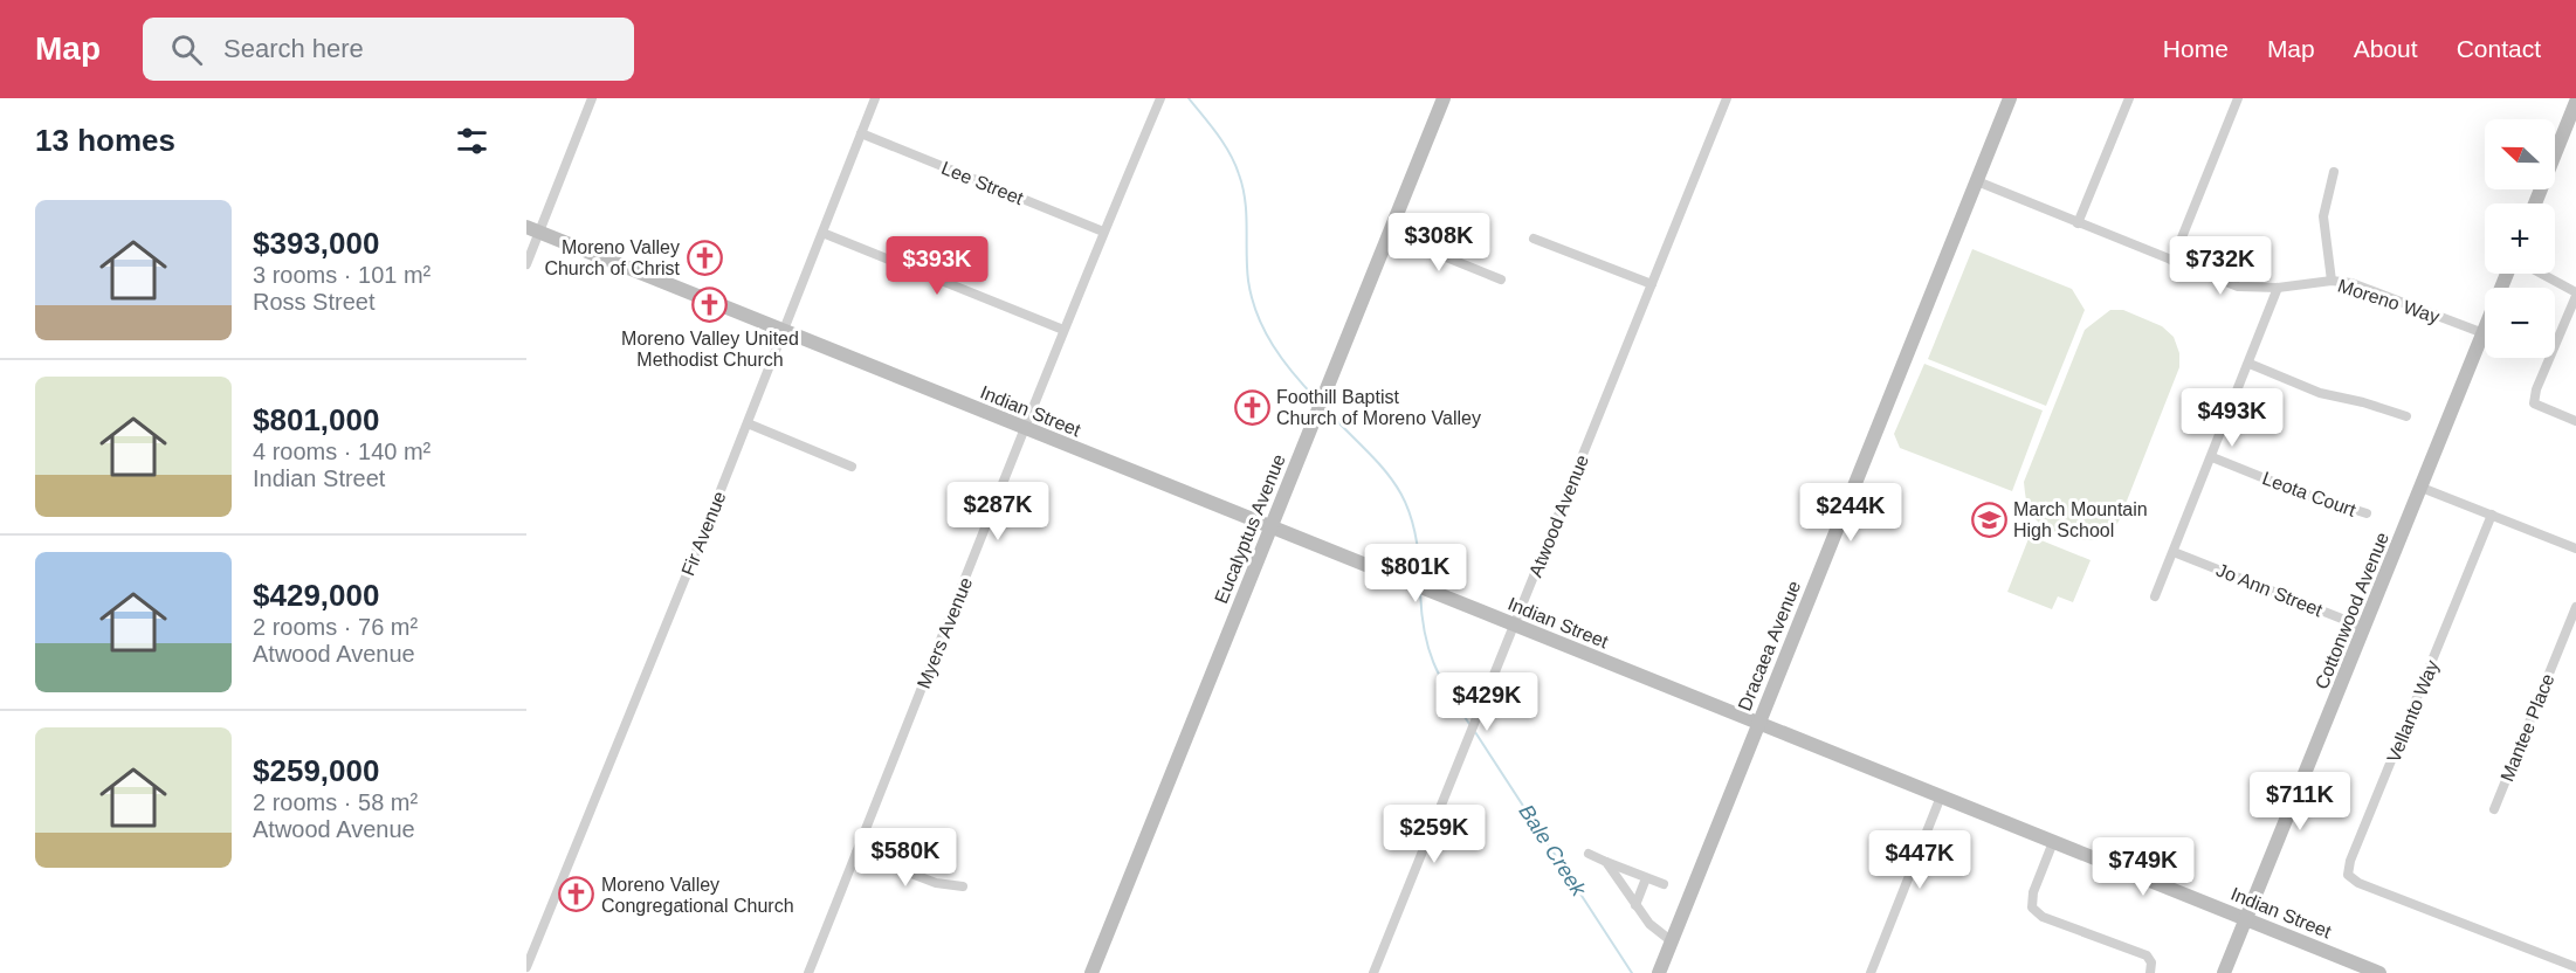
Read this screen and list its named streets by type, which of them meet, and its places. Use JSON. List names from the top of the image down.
{
  "streets": {
    "street": [
      "Lee Street",
      "Moreno Way",
      "Indian Street",
      "Leota Court",
      "Atwood Avenue",
      "Eucalyptus Avenue",
      "Fir Avenue",
      "Jo Ann Street",
      "Cottonwood Avenue",
      "Myers Avenue",
      "Dracaea Avenue",
      "Vellanto Way",
      "Mantee Place"
    ]
  },
  "crossings": [
    ["Lee Street", "Fir Avenue"],
    ["Lee Street", "Myers Avenue"],
    ["Moreno Way", "Cottonwood Avenue"],
    ["Moreno Way", "Dracaea Avenue"],
    ["Indian Street", "Atwood Avenue"],
    ["Indian Street", "Eucalyptus Avenue"],
    ["Indian Street", "Fir Avenue"],
    ["Indian Street", "Cottonwood Avenue"],
    ["Indian Street", "Myers Avenue"],
    ["Indian Street", "Dracaea Avenue"],
    ["Jo Ann Street", "Cottonwood Avenue"]
  ],
  "water": ["Bale Creek"],
  "places": {
    "church": [
      "Moreno Valley Church of Christ",
      "Moreno Valley United Methodist Church",
      "Foothill Baptist Church of Moreno Valley",
      "Moreno Valley Congregational Church"
    ],
    "school or university": ["March Mountain High School"]
  },
  "north": "left",
  "page": {
    "header": "Map",
    "search": "Search here",
    "nav": [
      "Home",
      "Map",
      "About",
      "Contact"
    ],
    "heading": "13 homes",
    "map_buttons": ["+", "−"],
    "list": [
      {
        "name": "$393,000",
        "note": "3 rooms · 101 m² · Ross Street"
      },
      {
        "name": "$801,000",
        "note": "4 rooms · 140 m² · Indian Street"
      },
      {
        "name": "$429,000",
        "note": "2 rooms · 76 m² · Atwood Avenue"
      },
      {
        "name": "$259,000",
        "note": "2 rooms · 58 m² · Atwood Avenue"
      }
    ],
    "price": [
      "$308K",
      "$393K",
      "$732K",
      "$493K",
      "$287K",
      "$244K",
      "$801K",
      "$429K",
      "$711K",
      "$259K",
      "$580K",
      "$447K",
      "$749K"
    ]
  }
}
